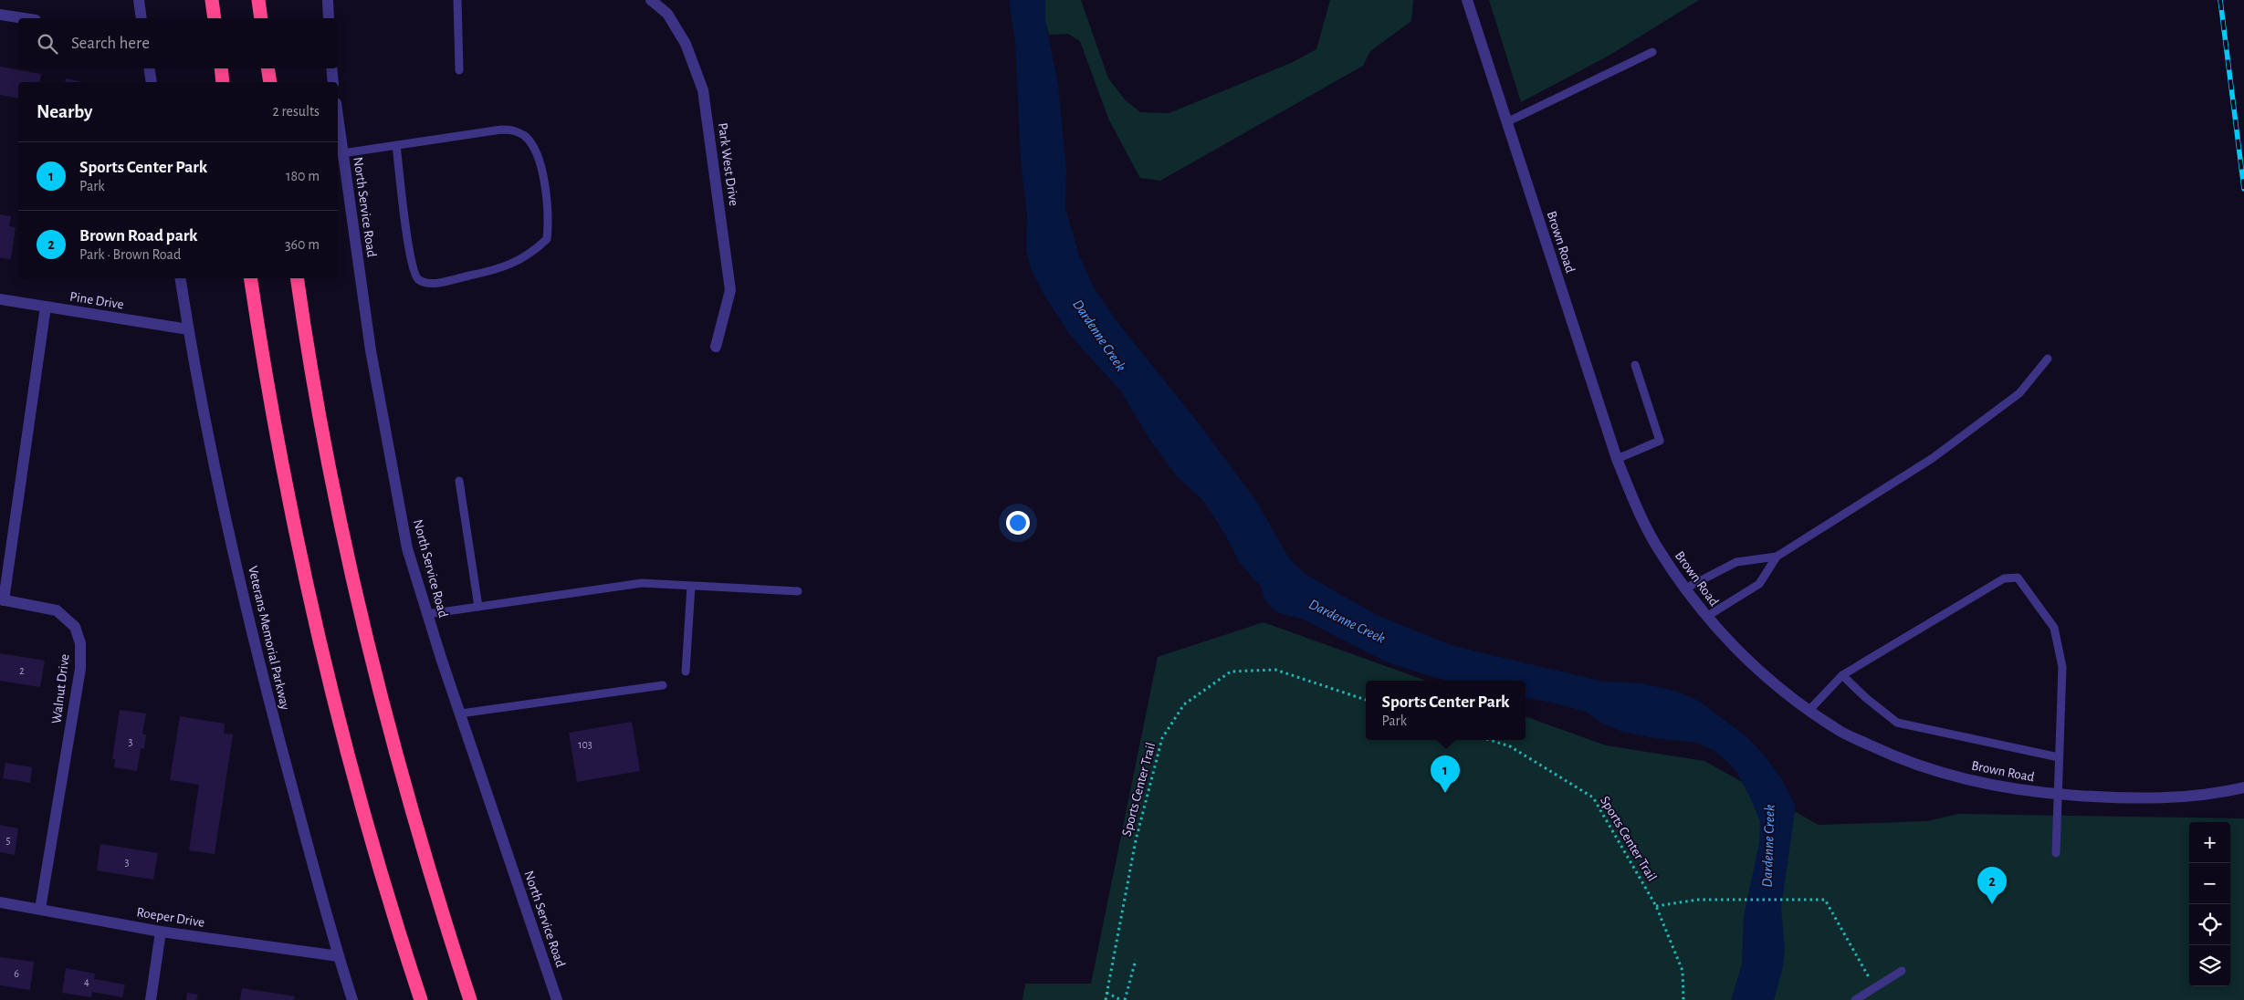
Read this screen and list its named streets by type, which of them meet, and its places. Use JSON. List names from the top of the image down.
{
  "streets": {
    "street": [
      "Park West Drive",
      "North Service Road",
      "Brown Road",
      "Pine Drive",
      "Veterans Memorial Parkway",
      "Walnut Drive",
      "Roeper Drive"
    ],
    "path": ["Sports Center Trail"]
  },
  "crossings": [
    ["Pine Drive", "Veterans Memorial Parkway"],
    ["Pine Drive", "Walnut Drive"],
    ["Veterans Memorial Parkway", "Roeper Drive"],
    ["Walnut Drive", "Roeper Drive"]
  ],
  "water": ["Dardenne Creek"],
  "house_numbers": [
    "2",
    "3",
    "103",
    "5",
    "3",
    "6",
    "4"
  ],
  "page": {
    "search": "Search here",
    "heading": ["Nearby", "2 results"],
    "list": [
      {
        "mark": "1",
        "name": "Sports Center Park",
        "note": "Park",
        "value": "180 m"
      },
      {
        "mark": "2",
        "name": "Brown Road park",
        "note": "Park · Brown Road",
        "value": "360 m"
      }
    ],
    "popup": ["Sports Center Park", "Park"],
    "pins": ["1", "2"],
    "map_buttons": ["+", "−"]
  }
}
